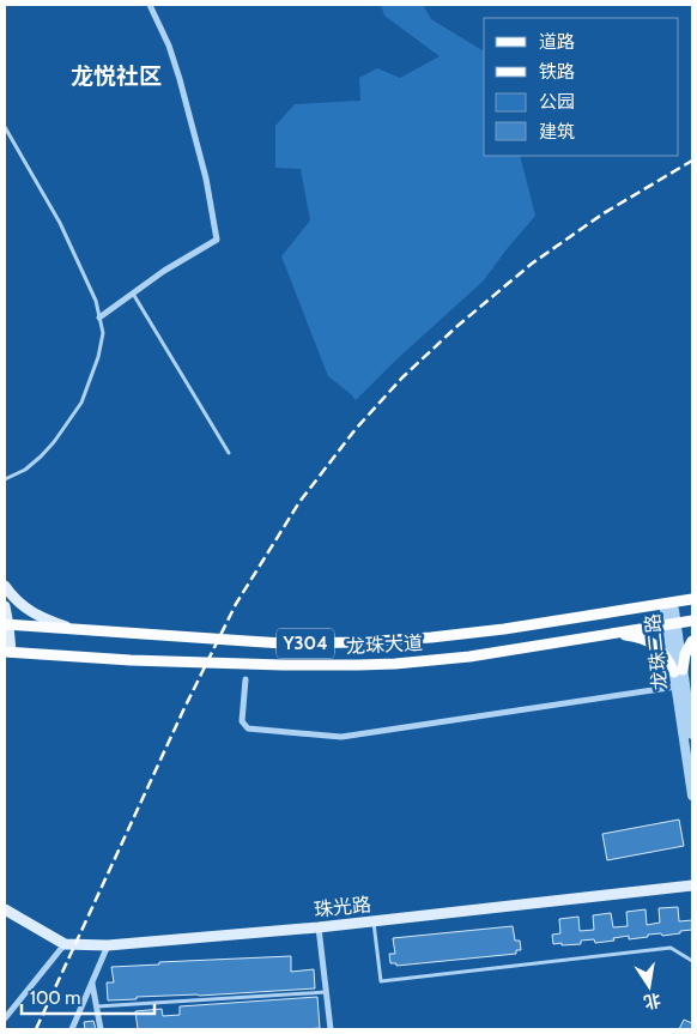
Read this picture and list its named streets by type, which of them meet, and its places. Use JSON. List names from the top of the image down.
{
  "streets": {
    "main road": ["Y304", "龙珠大道", "珠光路"],
    "street": ["龙珠二路"]
  },
  "crossings": [
    ["龙珠大道", "龙珠二路"]
  ],
  "districts": ["龙悦社区"],
  "legend": [
    "道路",
    "铁路",
    "公园",
    "建筑"
  ],
  "scale_bar": "100 m",
  "north": "bottom"
}
